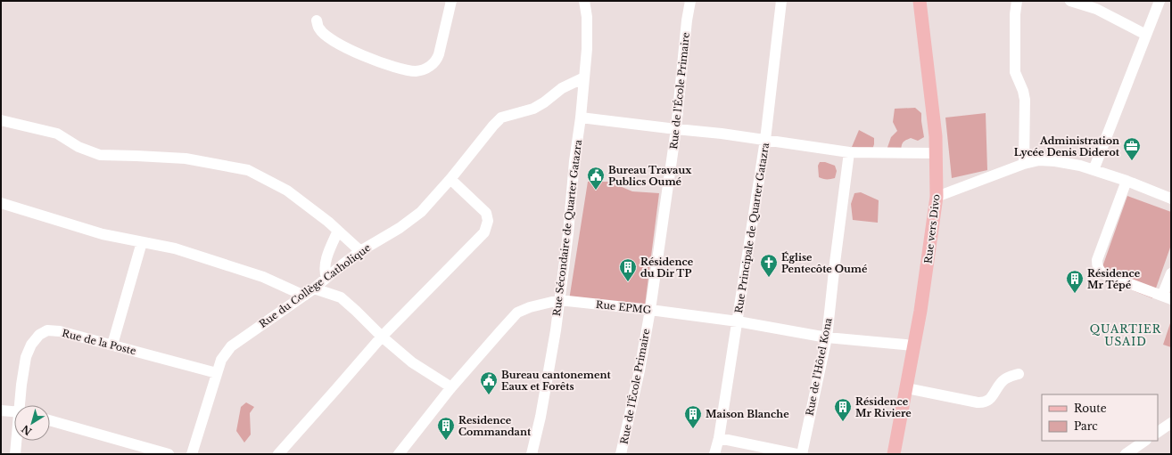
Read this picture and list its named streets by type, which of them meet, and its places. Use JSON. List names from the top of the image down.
{
  "streets": {
    "main road": ["Rue vers Divo"],
    "street": [
      "Rue de l'École Primaire",
      "Rue Sécondaire de Quarter Gatazra",
      "Rue Principale de Quarter Gatazra",
      "Rue du Collège Catholique",
      "Rue EPMG",
      "Rue de la Poste",
      "Rue de l'Hôtel Kona"
    ]
  },
  "crossings": [
    ["Rue de l'École Primaire", "Rue EPMG"],
    ["Rue Sécondaire de Quarter Gatazra", "Rue du Collège Catholique"],
    ["Rue Sécondaire de Quarter Gatazra", "Rue EPMG"],
    ["Rue Principale de Quarter Gatazra", "Rue EPMG"],
    ["Rue vers Divo", "Rue EPMG"],
    ["Rue du Collège Catholique", "Rue de la Poste"],
    ["Rue EPMG", "Rue de l'Hôtel Kona"]
  ],
  "districts": ["QUARTIER USAID"],
  "places": {
    "office": ["Administration Lycée Denis Diderot"],
    "public building": ["Bureau Travaux Publics Oumé", "Bureau cantonement Eaux et Forêts"],
    "church": ["Église Pentecôte Oumé"],
    "building": [
      "Résidence du Dir TP",
      "Résidence Mr Tépé",
      "Résidence Mr Riviere",
      "Maison Blanche",
      "Residence Commandant"
    ]
  },
  "legend": ["Route", "Parc"],
  "north": "bottom left"
}
